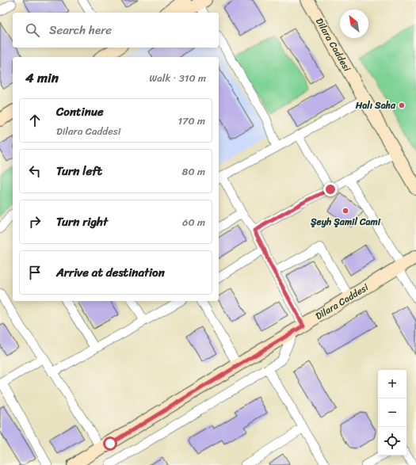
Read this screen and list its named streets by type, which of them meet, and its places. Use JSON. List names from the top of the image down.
{
  "streets": {
    "street": ["Dilara Caddesi"]
  },
  "places": ["Halı Saha", "Şeyh Şamil Cami"],
  "north": "top left",
  "page": {
    "search": "Search here",
    "heading": ["4 min", "Walk · 310 m"],
    "list": [
      ["Continue", "Dilara Caddesi", "170 m"],
      ["Turn left", "80 m"],
      ["Turn right", "60 m"],
      "Arrive at destination"
    ],
    "map_buttons": ["+", "−"]
  }
}
